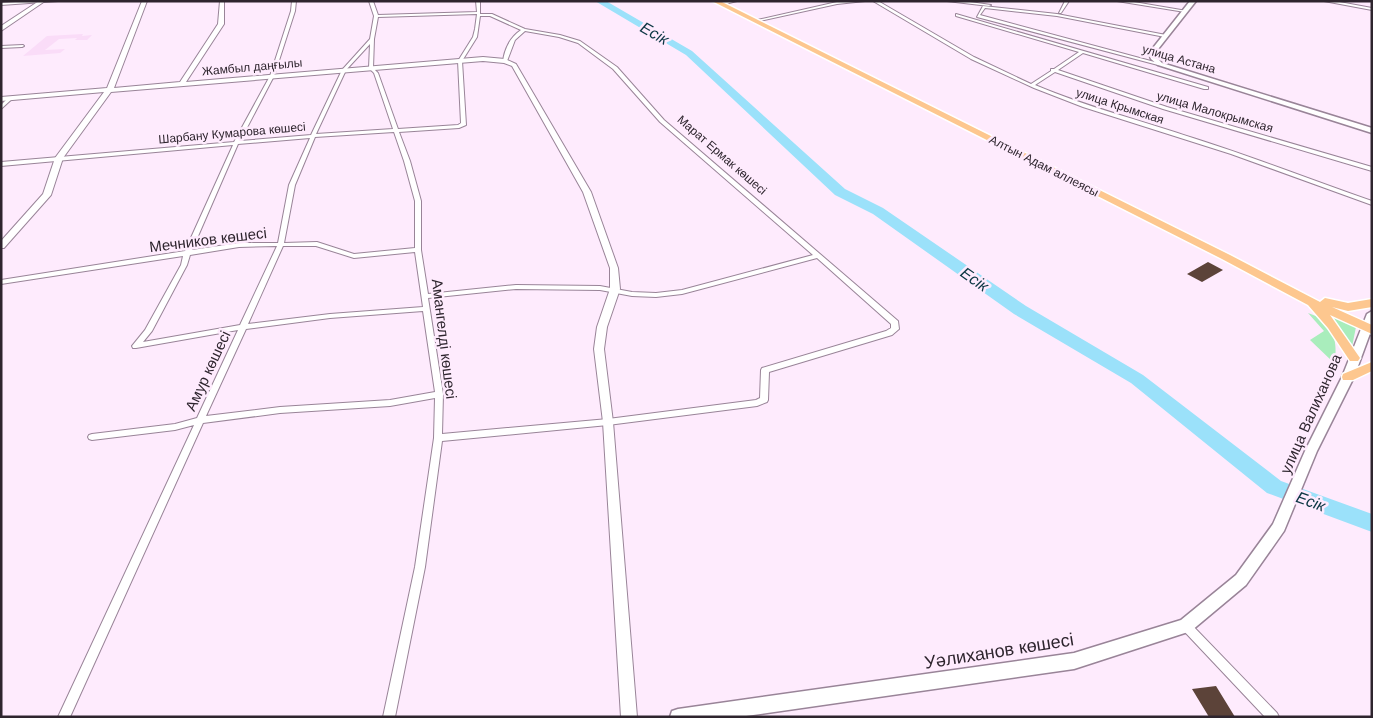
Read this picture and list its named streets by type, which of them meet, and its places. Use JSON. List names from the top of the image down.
{
  "streets": {
    "main road": [
      "улица Астана",
      "Алтын Адам аллеясы",
      "улица Валиханова",
      "Уәлиханов көшесі"
    ],
    "street": [
      "Жамбыл даңғылы",
      "улица Крымская",
      "улица Малокрымская",
      "Шарбану Кумарова көшесі",
      "Марат Ермак көшесі",
      "Мечников көшесі",
      "Амангелді көшесі",
      "Амур көшесі"
    ]
  },
  "crossings": [
    ["Жамбыл даңғылы", "Шарбану Кумарова көшесі"],
    ["Жамбыл даңғылы", "Амангелді көшесі"],
    ["Жамбыл даңғылы", "Амур көшесі"],
    ["Шарбану Кумарова көшесі", "Амангелді көшесі"],
    ["Шарбану Кумарова көшесі", "Амур көшесі"],
    ["Марат Ермак көшесі", "Амангелді көшесі"],
    ["Алтын Адам аллеясы", "улица Валиханова"],
    ["Мечников көшесі", "Амангелді көшесі"],
    ["Мечников көшесі", "Амур көшесі"],
    ["Амангелді көшесі", "Амур көшесі"],
    ["улица Валиханова", "Уәлиханов көшесі"]
  ],
  "water": ["Есік"]
}
